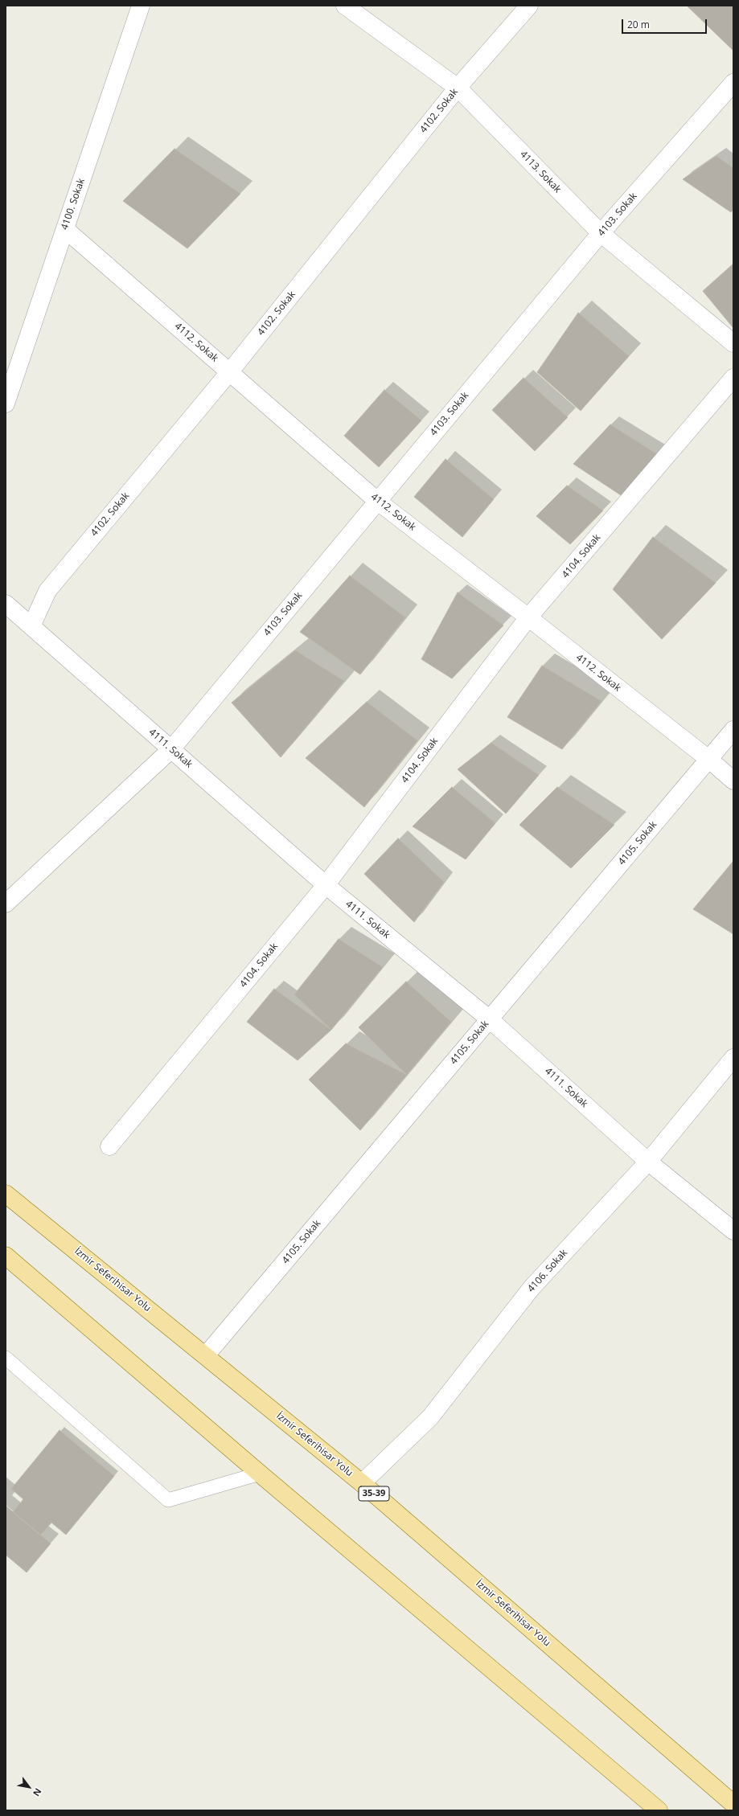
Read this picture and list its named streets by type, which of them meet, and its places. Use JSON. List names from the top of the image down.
{
  "streets": {
    "main road": ["İzmir Seferihisar Yolu", "35-39"],
    "street": [
      "4102. Sokak",
      "4113. Sokak",
      "4100. Sokak",
      "4103. Sokak",
      "4112. Sokak",
      "4104. Sokak",
      "4111. Sokak",
      "4105. Sokak",
      "4106. Sokak"
    ]
  },
  "crossings": [
    ["4102. Sokak", "4113. Sokak"],
    ["4102. Sokak", "4112. Sokak"],
    ["4102. Sokak", "4111. Sokak"],
    ["4113. Sokak", "4103. Sokak"],
    ["4100. Sokak", "4112. Sokak"],
    ["4103. Sokak", "4112. Sokak"],
    ["4103. Sokak", "4111. Sokak"],
    ["4112. Sokak", "4104. Sokak"],
    ["4112. Sokak", "4105. Sokak"],
    ["4104. Sokak", "4111. Sokak"],
    ["4111. Sokak", "4105. Sokak"],
    ["4111. Sokak", "4106. Sokak"],
    ["4105. Sokak", "İzmir Seferihisar Yolu"],
    ["4106. Sokak", "İzmir Seferihisar Yolu"]
  ],
  "scale_bar": "20 m",
  "north": "bottom right"
}
